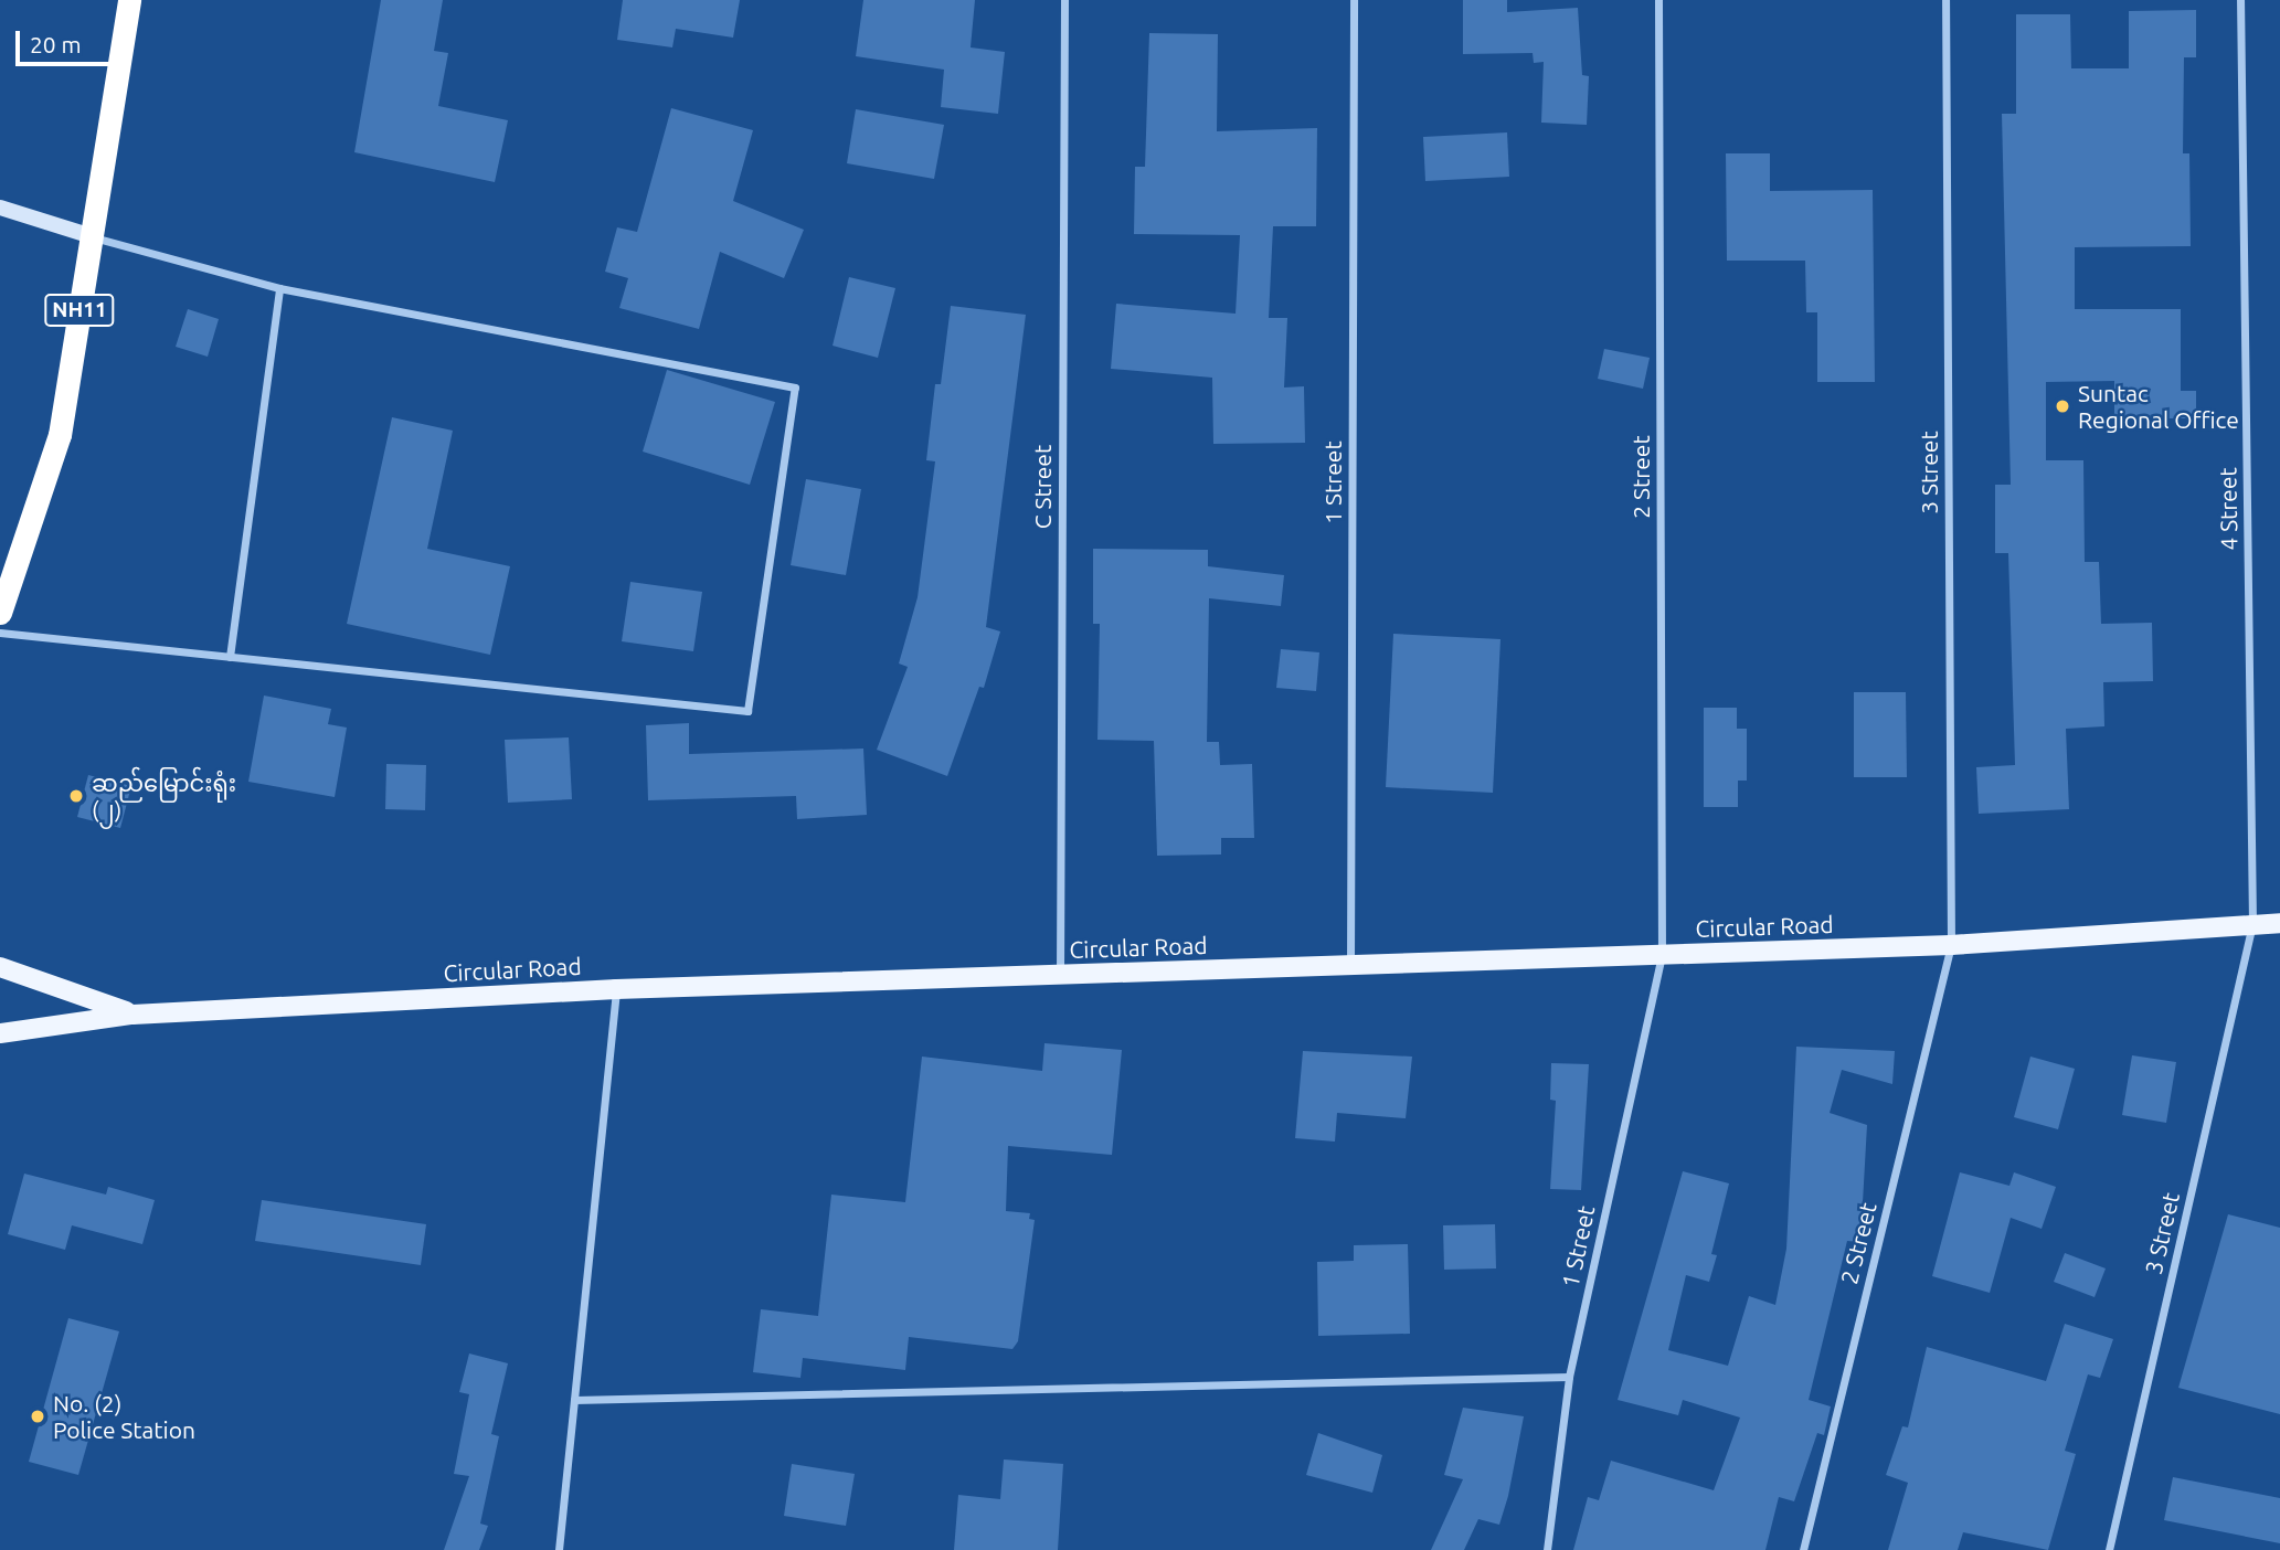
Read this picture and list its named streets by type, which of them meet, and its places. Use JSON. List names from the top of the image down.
{
  "streets": {
    "highway": ["NH11"],
    "main road": ["Circular Road"],
    "street": [
      "3 Street",
      "2 Street",
      "1 Street",
      "C Street",
      "4 Street"
    ]
  },
  "crossings": [
    ["3 Street", "2 Street"],
    ["3 Street", "4 Street"],
    ["3 Street", "Circular Road"],
    ["2 Street", "1 Street"],
    ["2 Street", "Circular Road"],
    ["1 Street", "Circular Road"],
    ["C Street", "Circular Road"],
    ["4 Street", "Circular Road"]
  ],
  "places": ["Suntac Regional Office", "ဆည်မြောင်းရုံး (၂)", "No. (2) Police Station"],
  "scale_bar": "20 m"
}
